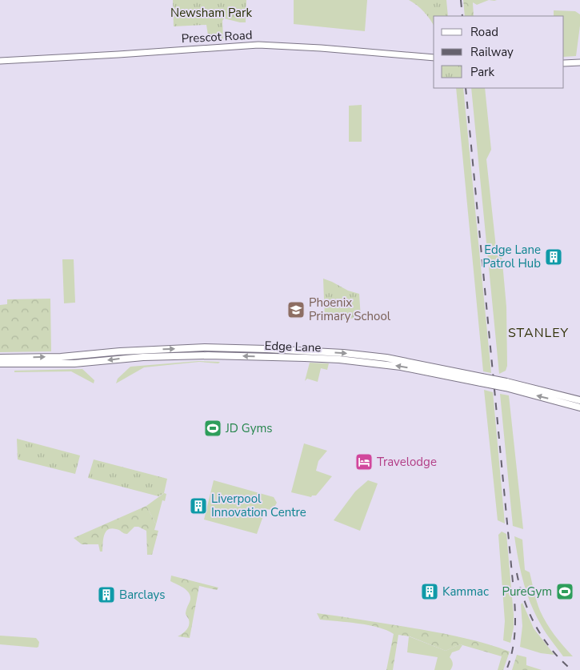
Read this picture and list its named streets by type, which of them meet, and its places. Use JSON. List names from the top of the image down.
{
  "streets": {
    "highway": ["Edge Lane"],
    "main road": ["Prescot Road"]
  },
  "districts": ["STANLEY"],
  "parks": ["Newsham Park"],
  "places": {
    "building": [
      "Edge Lane Patrol Hub",
      "Liverpool Innovation Centre",
      "Kammac",
      "Barclays"
    ],
    "school or university": ["Phoenix Primary School"],
    "sports": ["JD Gyms", "PureGym"],
    "hotel": ["Travelodge"]
  },
  "legend": ["Road", "Railway", "Park"]
}
